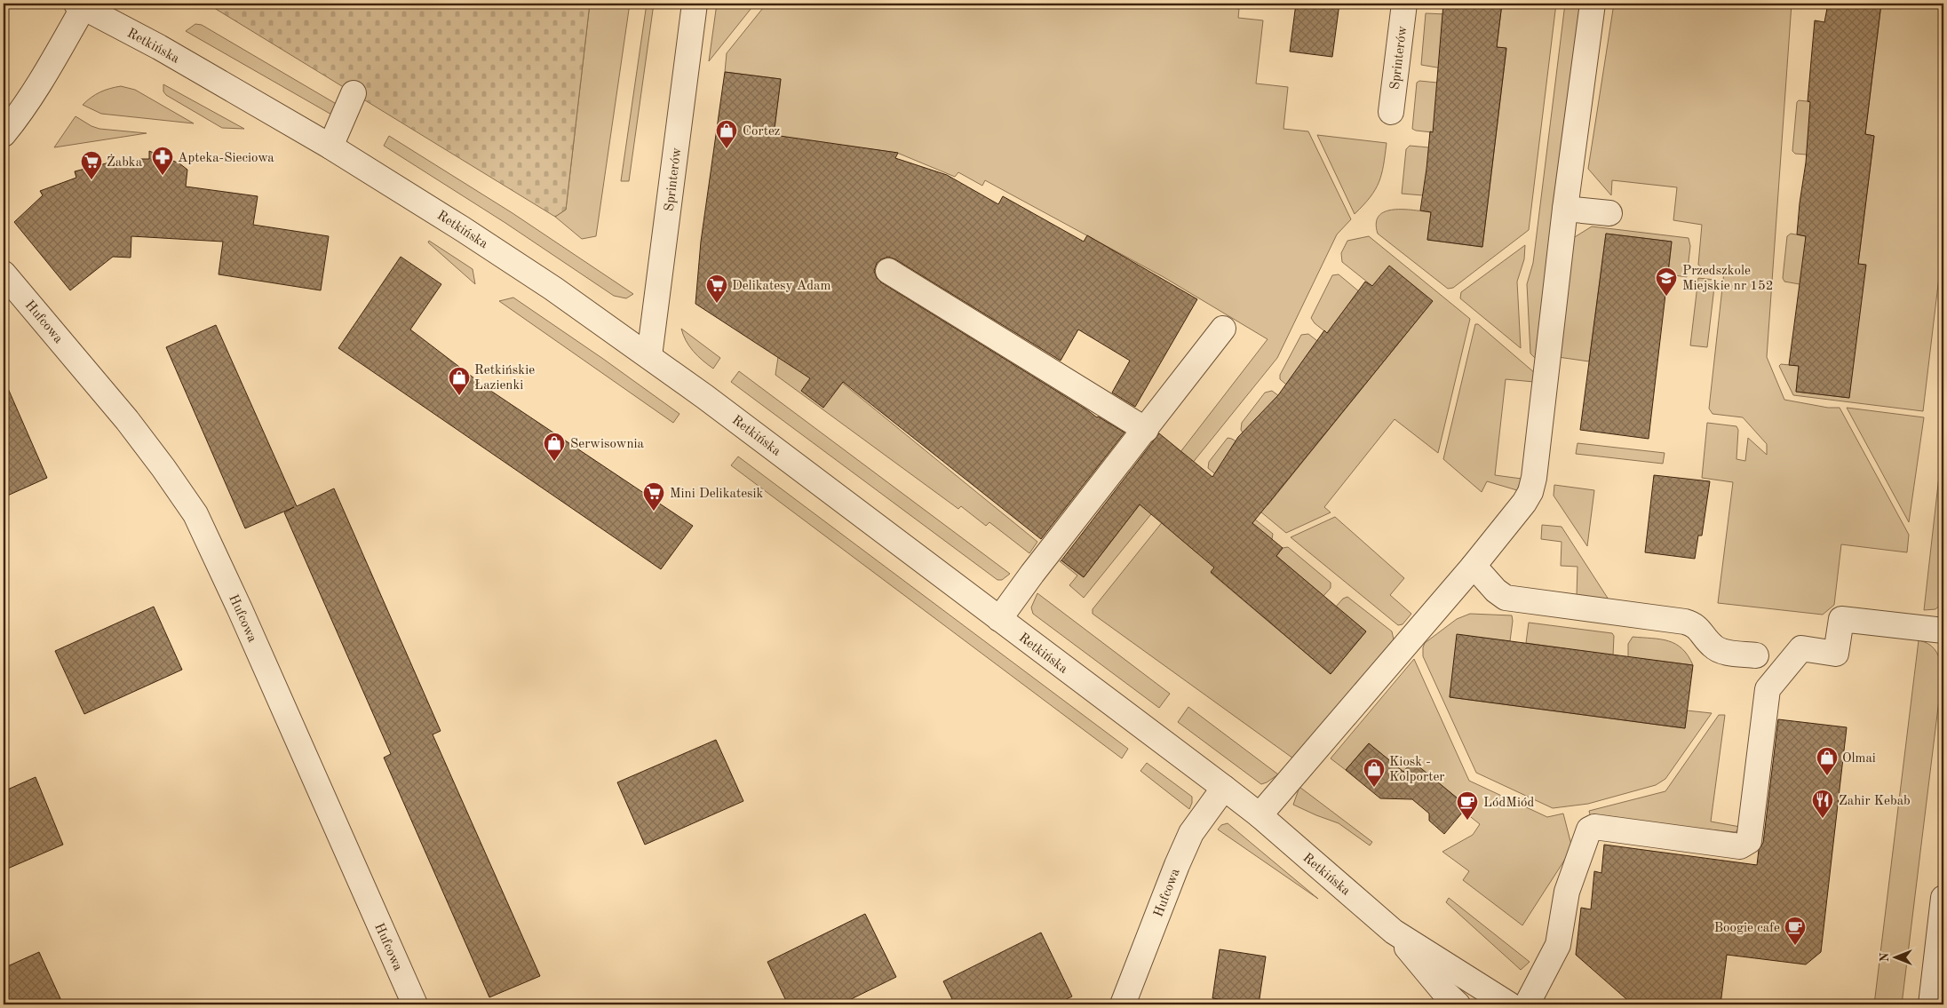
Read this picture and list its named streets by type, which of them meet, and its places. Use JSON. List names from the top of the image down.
{
  "streets": {
    "street": ["Retkińska", "Sprinterów", "Hufcowa"]
  },
  "crossings": [
    ["Retkińska", "Sprinterów"],
    ["Retkińska", "Hufcowa"]
  ],
  "places": {
    "shop": [
      "Cortez",
      "Retkińskie Łazienki",
      "Serwisownia",
      "Olmai",
      "Kiosk - Kolporter"
    ],
    "pharmacy": ["Apteka-Sieciowa"],
    "supermarket": ["Żabka", "Delikatesy Adam", "Mini Delikatesik"],
    "school or university": ["Przedszkole Miejskie nr 152"],
    "restaurant": ["Zahir Kebab"],
    "cafe": ["LódMiód", "Boogie cafe"]
  },
  "north": "left"
}
